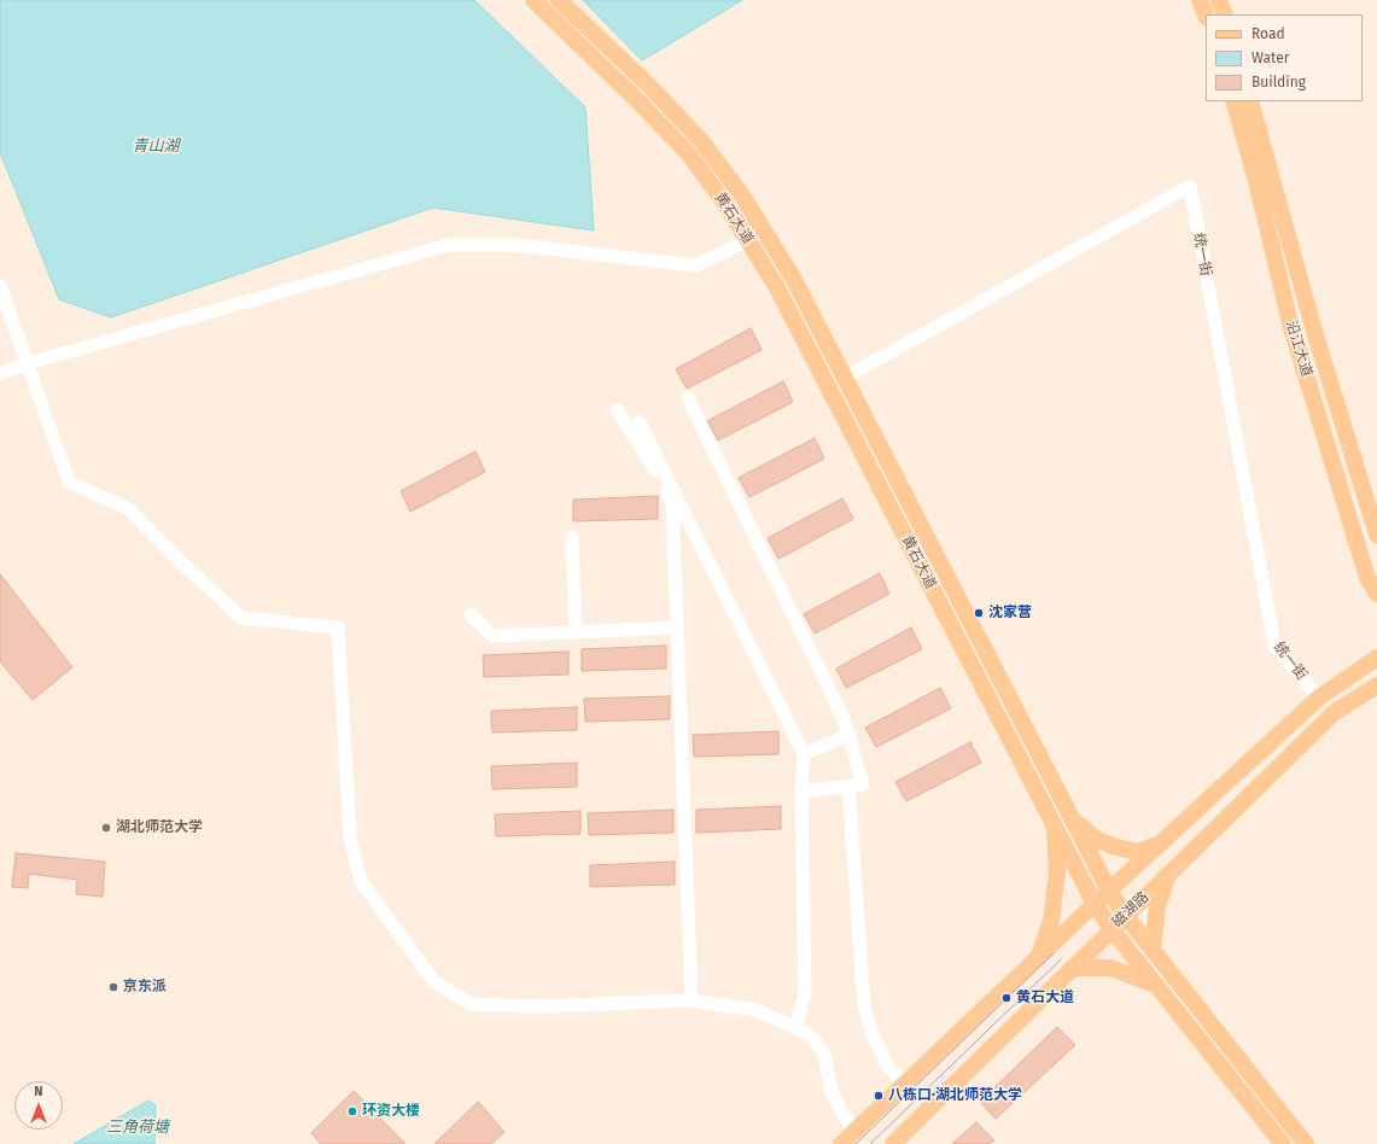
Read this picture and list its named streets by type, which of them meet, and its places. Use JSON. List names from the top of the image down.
{
  "streets": {
    "main road": ["黄石大道", "沿江大道", "磁湖路"],
    "street": ["统一街"]
  },
  "crossings": [
    ["黄石大道", "统一街"],
    ["黄石大道", "磁湖路"],
    ["统一街", "磁湖路"]
  ],
  "water": ["青山湖", "三角荷塘"],
  "places": [
    "沈家营",
    "湖北师范大学",
    "京东派",
    "黄石大道",
    "八栋口·湖北师范大学",
    "环资大楼"
  ],
  "legend": ["Road", "Water", "Building"],
  "north": "top"
}
